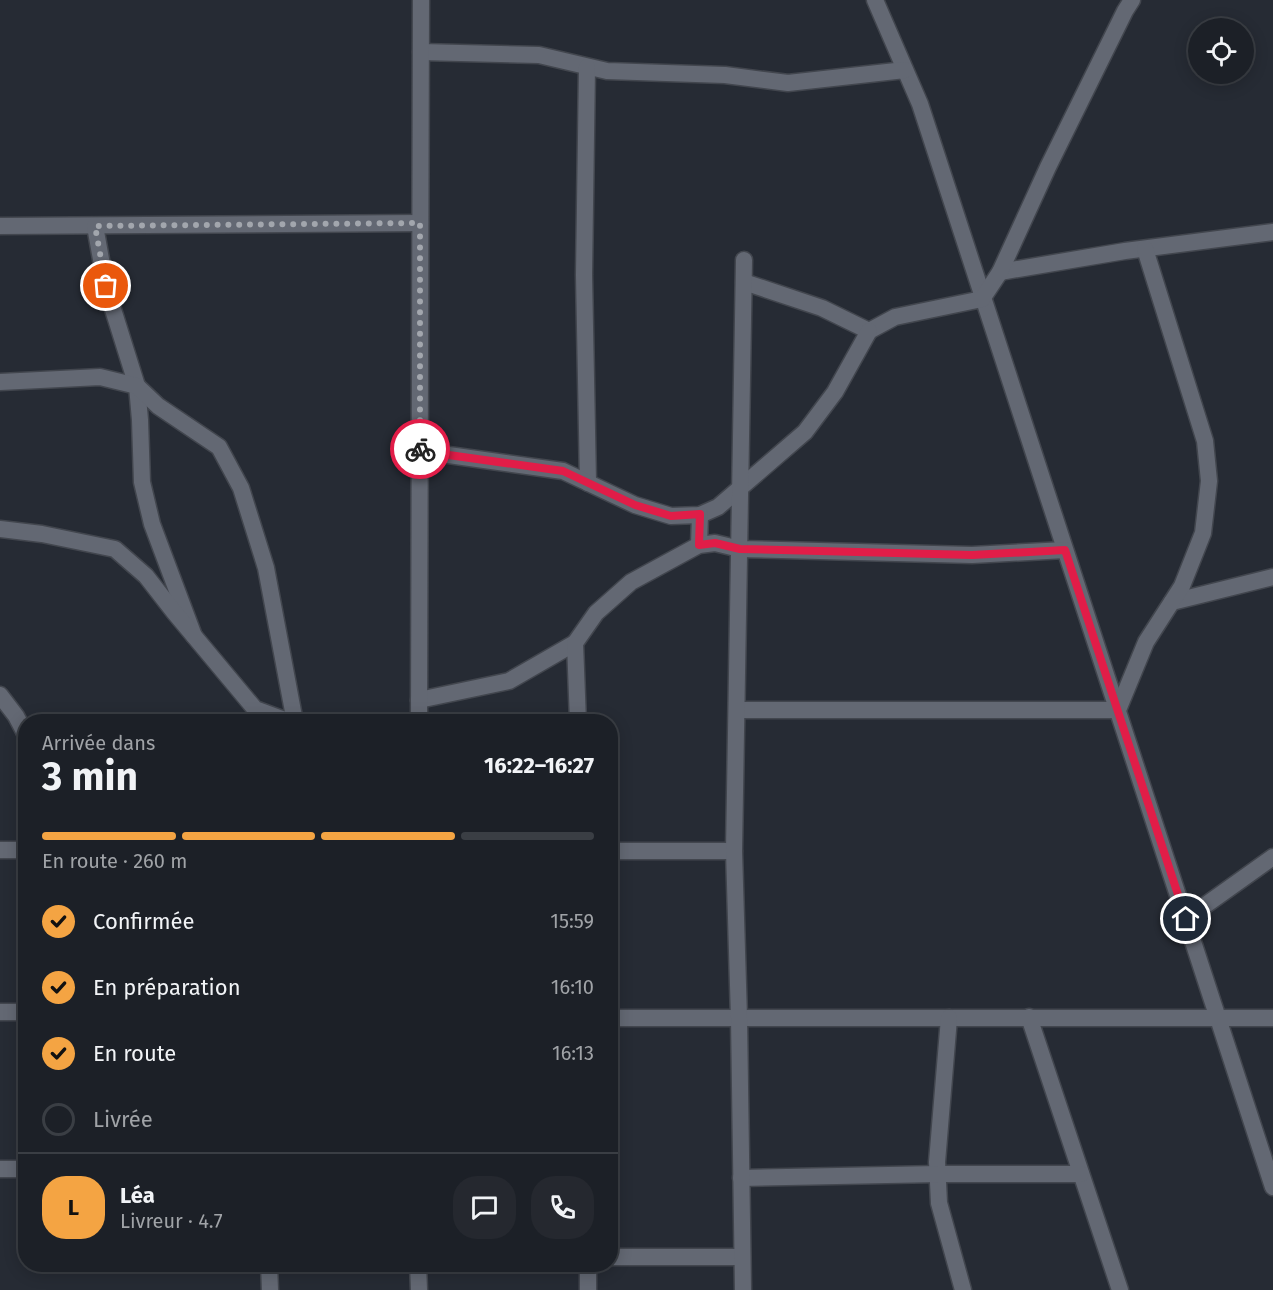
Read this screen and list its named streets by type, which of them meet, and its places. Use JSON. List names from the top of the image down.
{
  "page": {
    "heading": ["3 min", "Arrivée dans", "16:22–16:27"],
    "panel": ["Léa", "Livreur · 4.7"],
    "bar": "En route · 260 m",
    "list": [
      ["Confirmée", "15:59"],
      ["En préparation", "16:10"],
      ["En route", "16:13"],
      "Livrée"
    ],
    "round": "L"
  }
}
